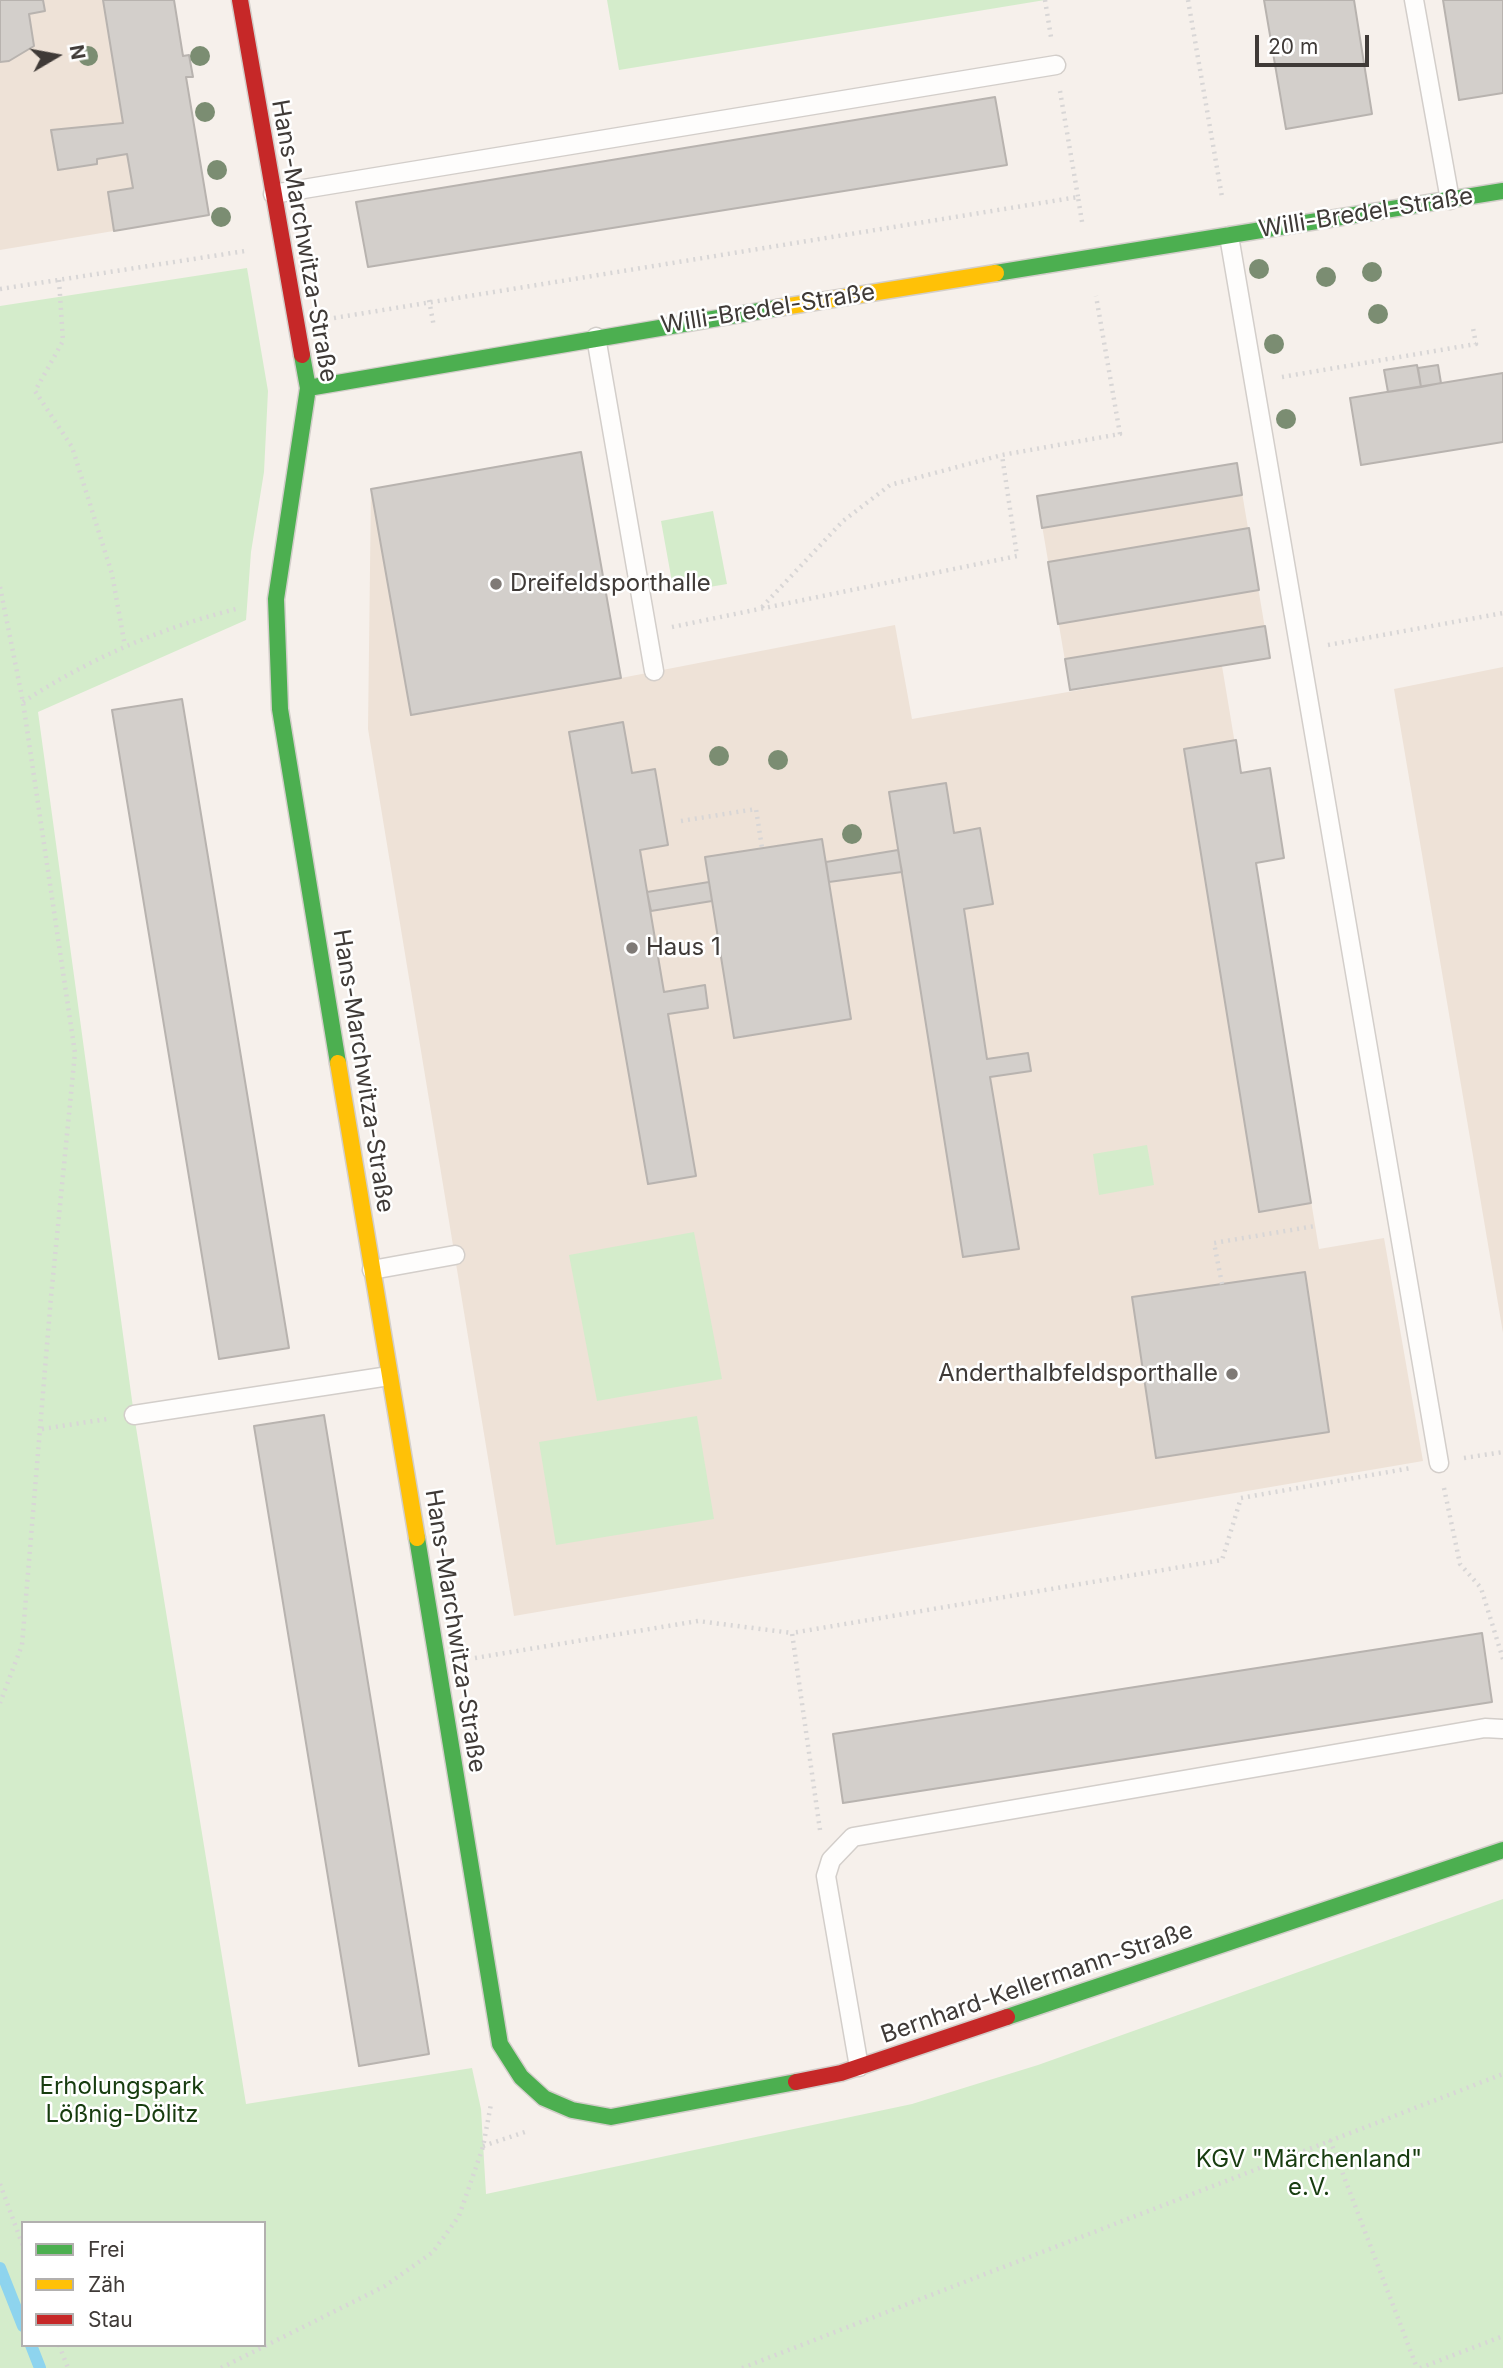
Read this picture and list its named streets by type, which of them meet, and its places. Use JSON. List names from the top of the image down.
{
  "streets": {
    "street": ["Willi-Bredel-Straße", "Hans-Marchwitza-Straße", "Bernhard-Kellermann-Straße"]
  },
  "crossings": [
    ["Willi-Bredel-Straße", "Hans-Marchwitza-Straße"],
    ["Hans-Marchwitza-Straße", "Bernhard-Kellermann-Straße"]
  ],
  "parks": ["Erholungspark Lößnig-Dölitz", "KGV \"Märchenland\" e.V."],
  "places": ["Dreifeldsporthalle", "Haus 1", "Anderthalbfeldsporthalle"],
  "legend": ["Frei", "Zäh", "Stau"],
  "scale_bar": "20 m",
  "north": "right"
}
